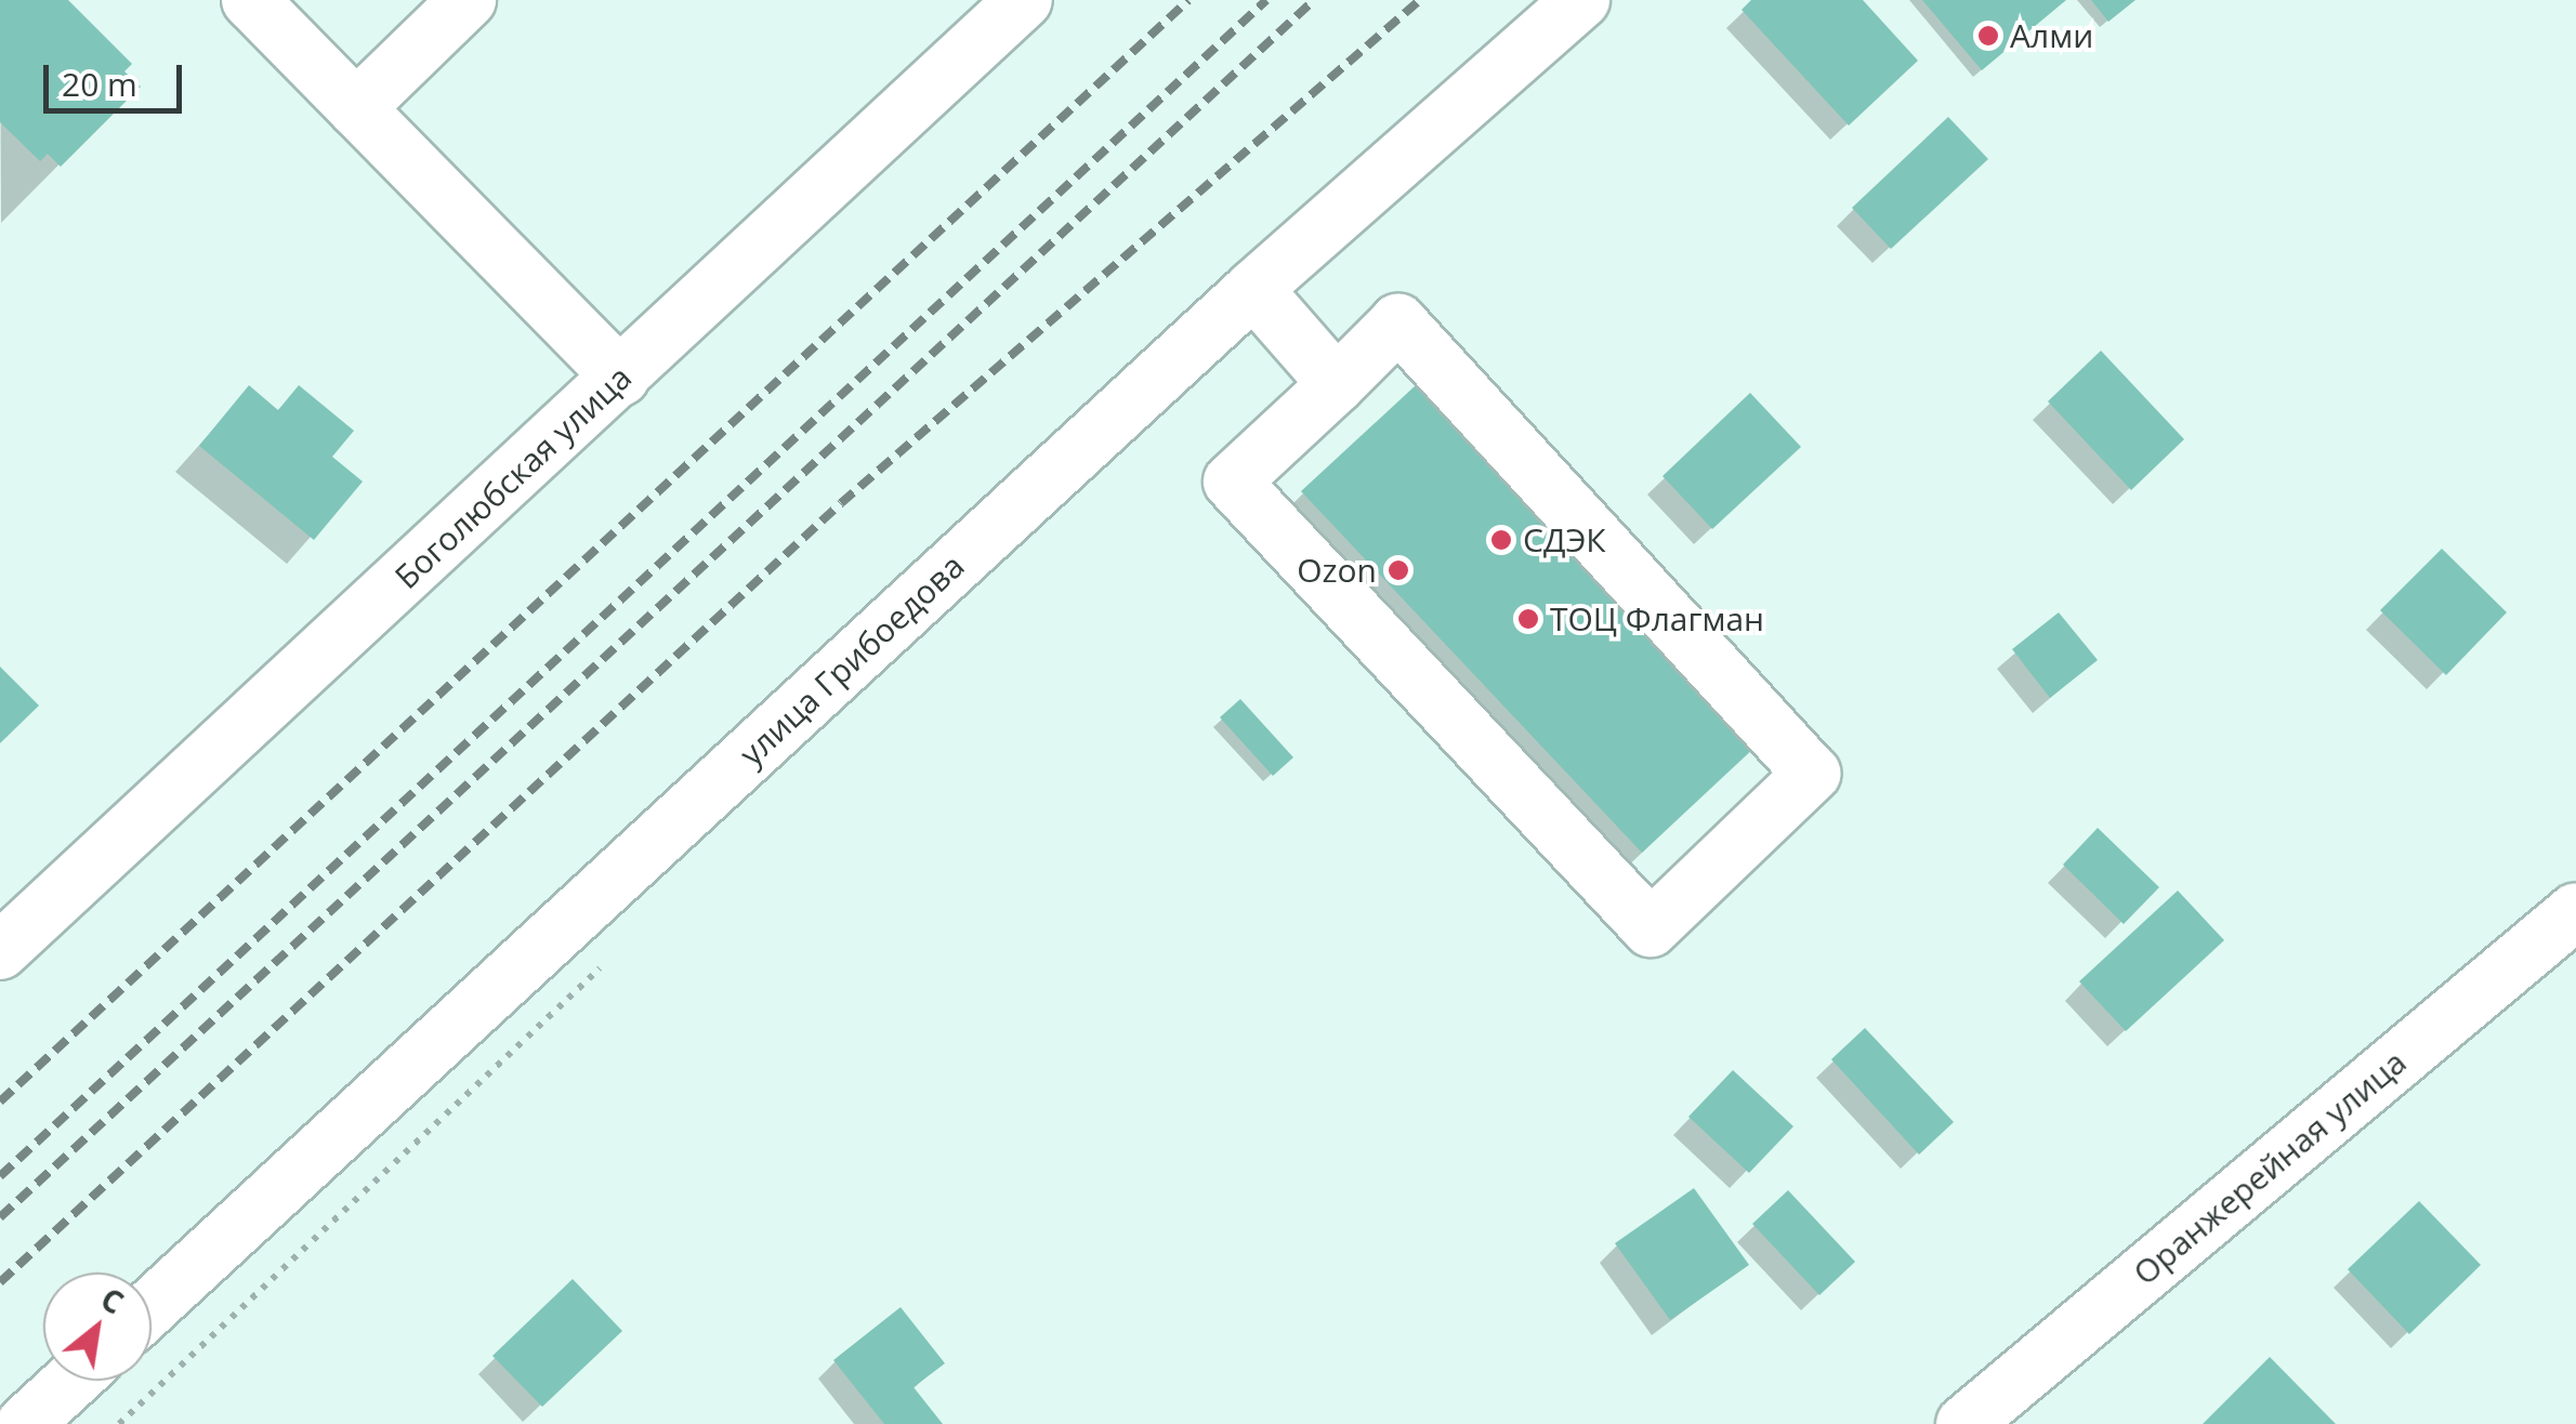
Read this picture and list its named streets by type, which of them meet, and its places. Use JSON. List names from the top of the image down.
{
  "streets": {
    "street": ["Боголюбская улица", "улица Грибоедова", "Оранжерейная улица"]
  },
  "places": [
    "Алми",
    "СДЭК",
    "Ozon",
    "ТОЦ Флагман"
  ],
  "scale_bar": "20 m",
  "north": "top right"
}
